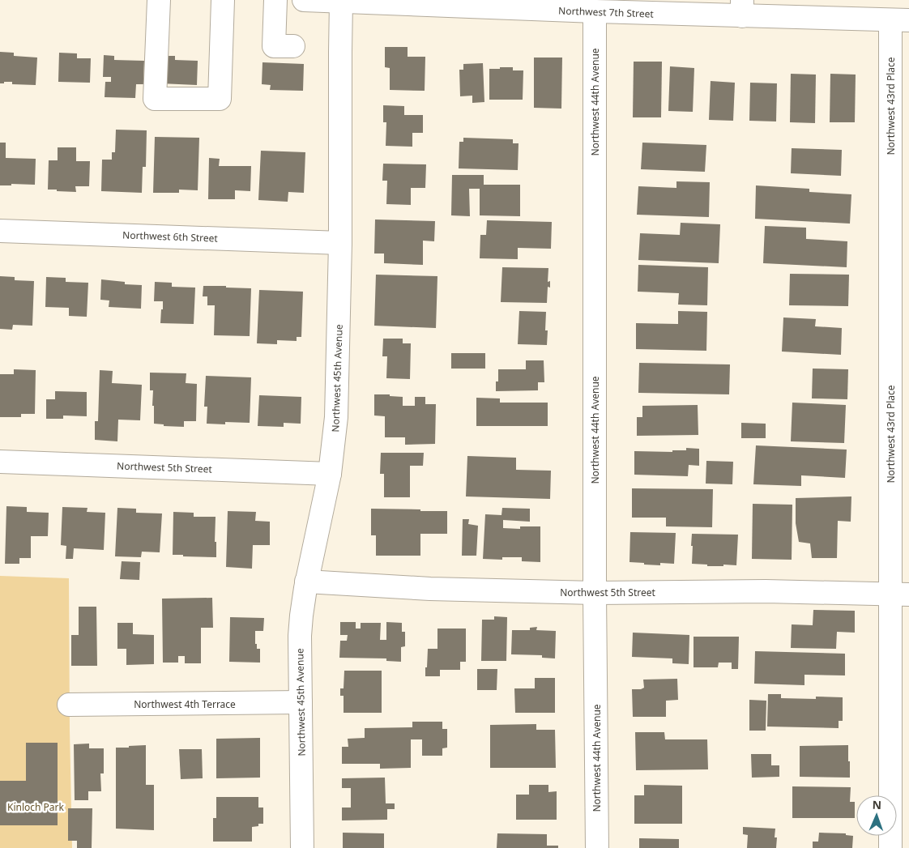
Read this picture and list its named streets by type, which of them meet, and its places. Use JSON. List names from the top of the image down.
{
  "streets": {
    "street": [
      "Northwest 7th Street",
      "Northwest 44th Avenue",
      "Northwest 43rd Place",
      "Northwest 6th Street",
      "Northwest 45th Avenue",
      "Northwest 5th Street",
      "Northwest 4th Terrace"
    ]
  },
  "crossings": [
    ["Northwest 7th Street", "Northwest 44th Avenue"],
    ["Northwest 7th Street", "Northwest 43rd Place"],
    ["Northwest 7th Street", "Northwest 45th Avenue"],
    ["Northwest 44th Avenue", "Northwest 5th Street"],
    ["Northwest 43rd Place", "Northwest 5th Street"],
    ["Northwest 6th Street", "Northwest 45th Avenue"],
    ["Northwest 45th Avenue", "Northwest 5th Street"],
    ["Northwest 45th Avenue", "Northwest 4th Terrace"]
  ],
  "parks": ["Kinloch Park"],
  "north": "top"
}
